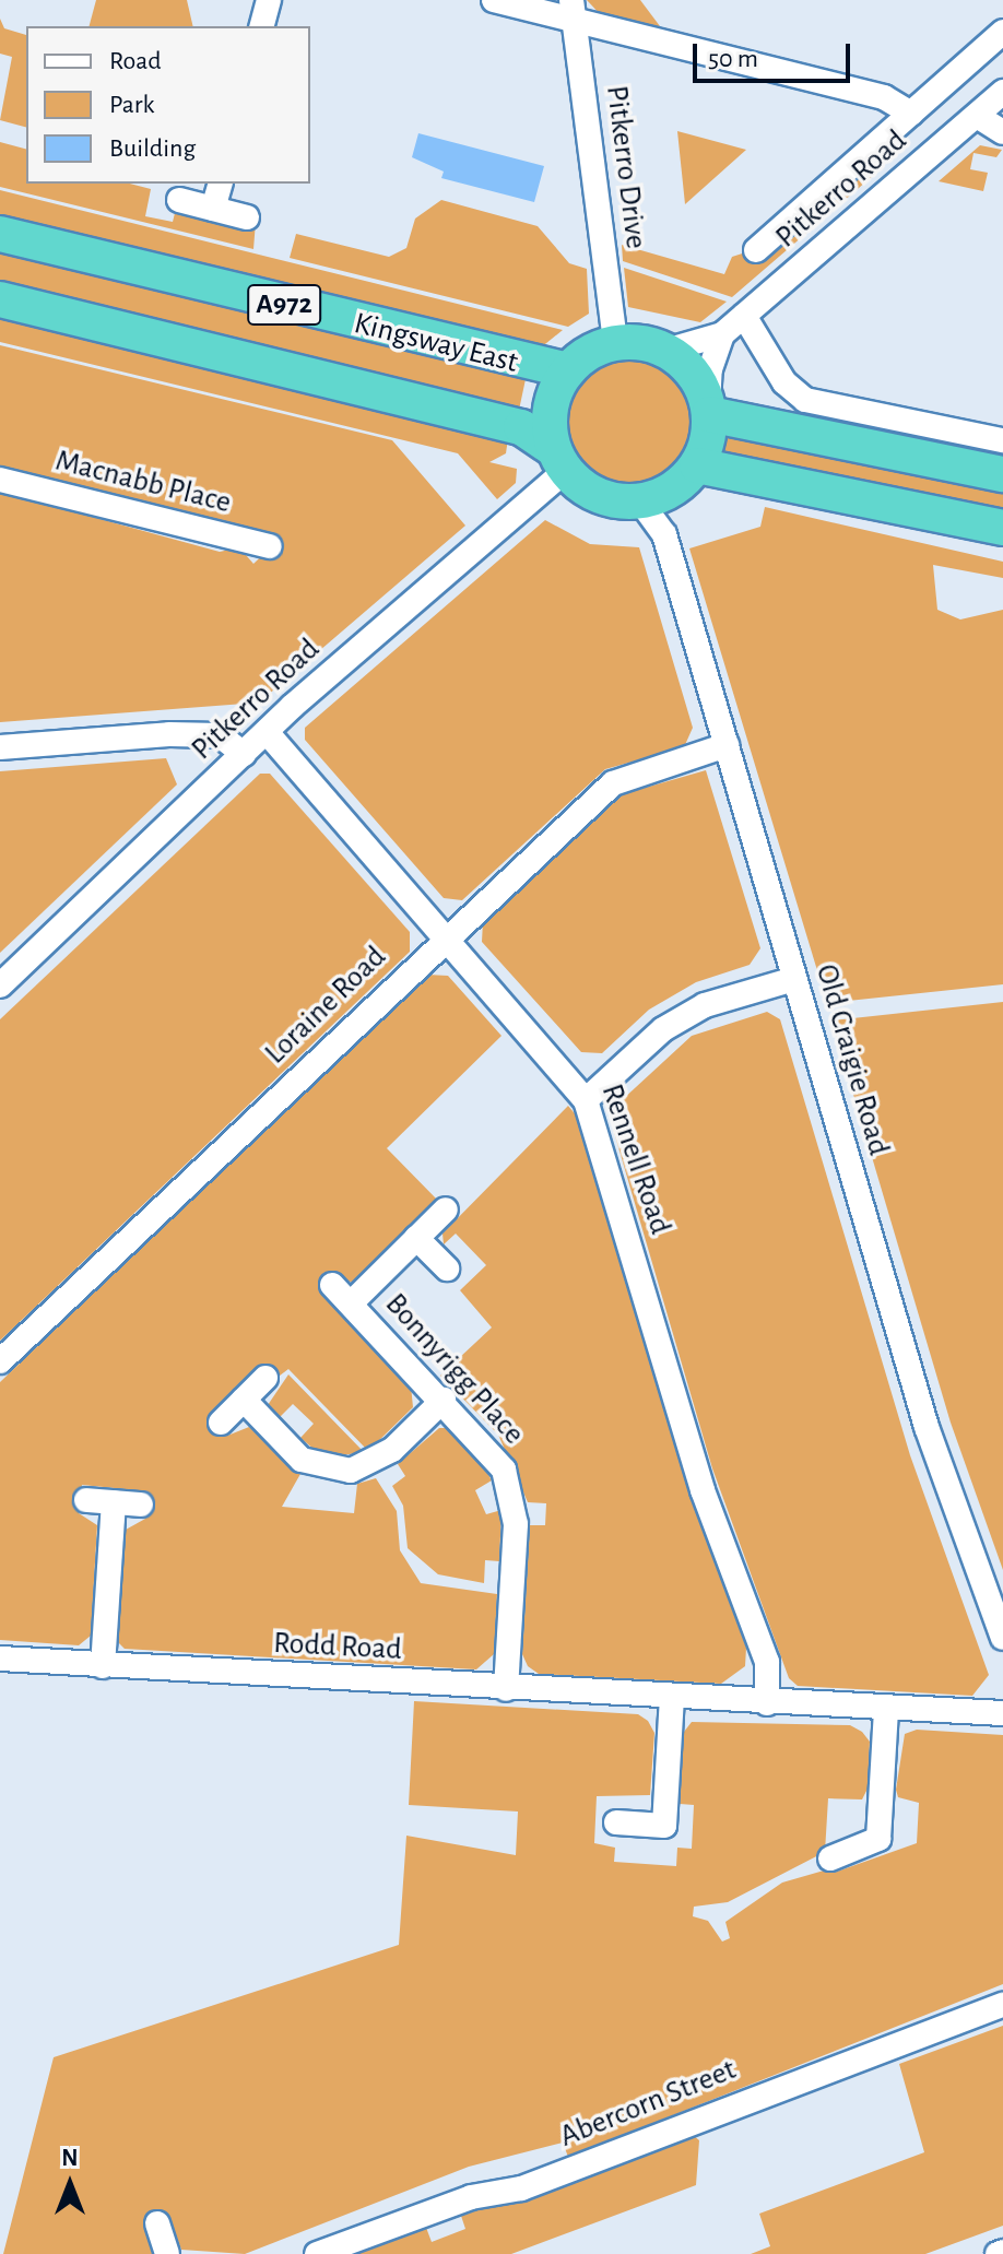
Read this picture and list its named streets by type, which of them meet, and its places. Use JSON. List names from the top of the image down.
{
  "streets": {
    "highway": ["A972", "Kingsway East"],
    "street": [
      "Pitkerro Drive",
      "Pitkerro Road",
      "Macnabb Place",
      "Loraine Road",
      "Old Craigie Road",
      "Rennell Road",
      "Bonnyrigg Place",
      "Rodd Road",
      "Abercorn Street"
    ]
  },
  "crossings": [
    ["Pitkerro Drive", "Pitkerro Road"],
    ["Pitkerro Drive", "Kingsway East"],
    ["Pitkerro Drive", "Old Craigie Road"],
    ["Pitkerro Road", "Kingsway East"],
    ["Pitkerro Road", "Old Craigie Road"],
    ["Pitkerro Road", "Rennell Road"],
    ["Kingsway East", "Old Craigie Road"],
    ["Loraine Road", "Old Craigie Road"],
    ["Loraine Road", "Rennell Road"],
    ["Rennell Road", "Rodd Road"],
    ["Bonnyrigg Place", "Rodd Road"]
  ],
  "legend": ["Road", "Park", "Building"],
  "scale_bar": "50 m",
  "north": "top"
}
